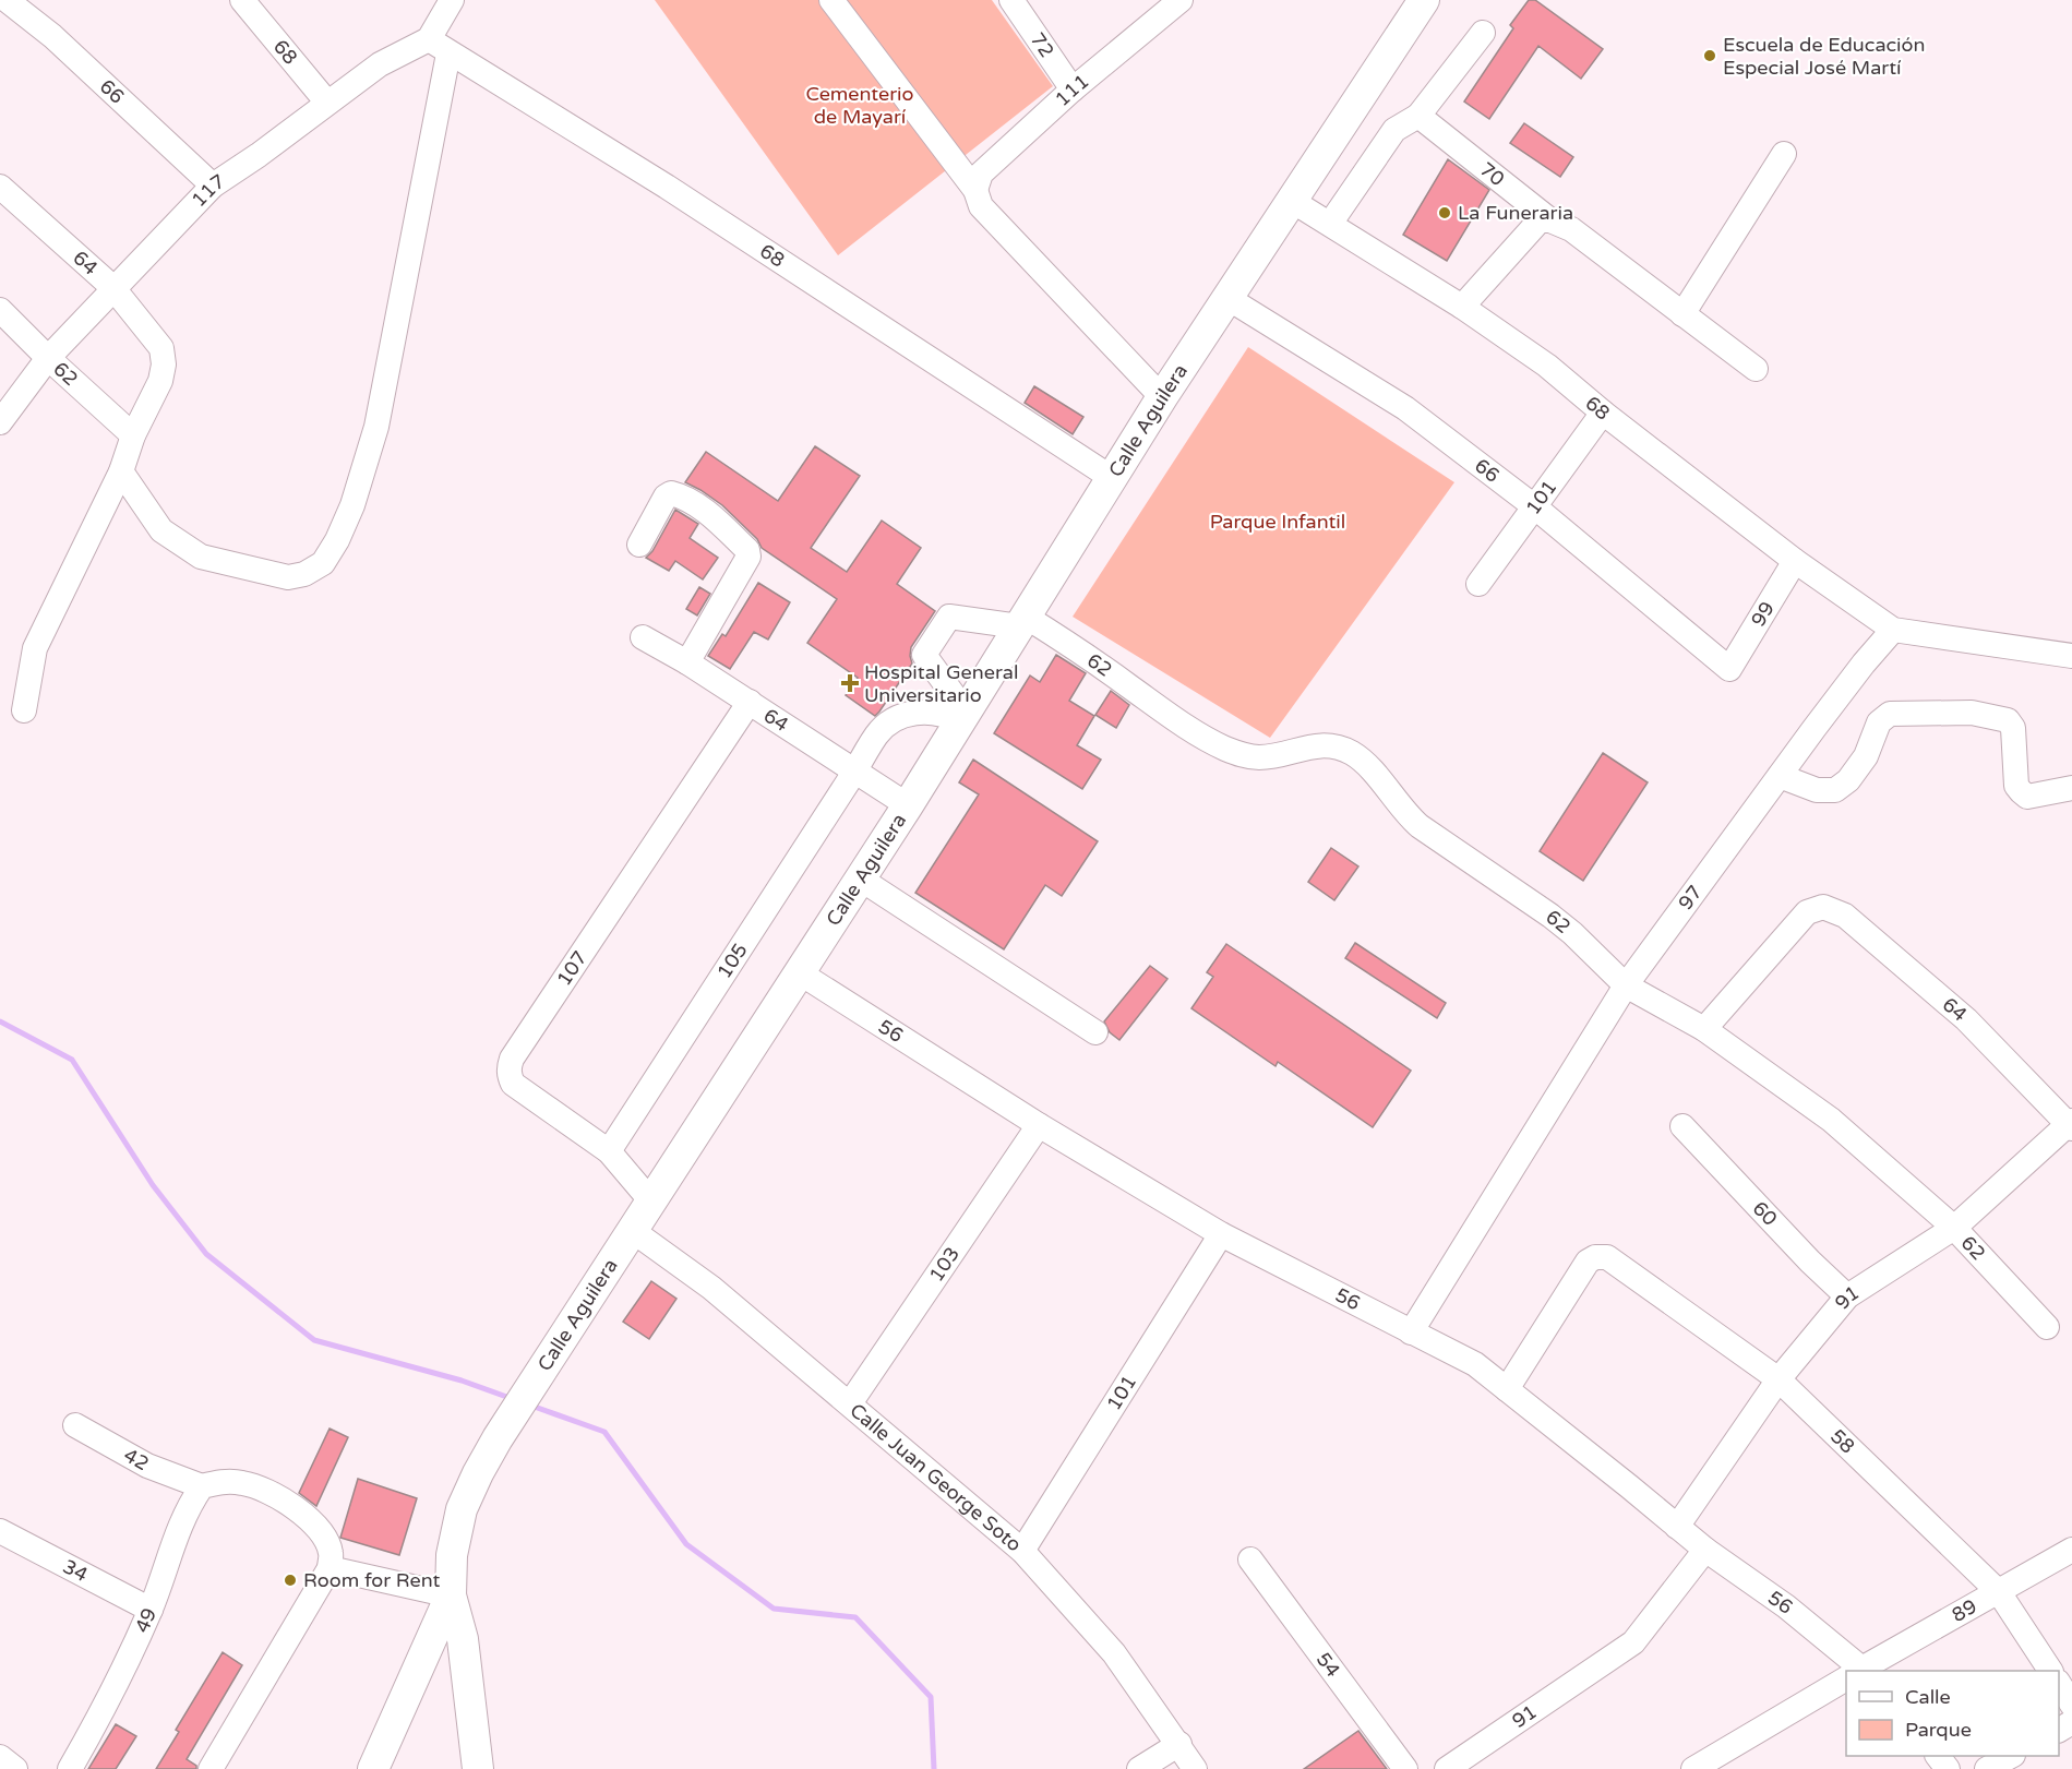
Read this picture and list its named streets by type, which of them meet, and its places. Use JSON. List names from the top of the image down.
{
  "streets": {
    "main road": ["Calle Aguilera"],
    "street": [
      "72",
      "68",
      "66",
      "111",
      "70",
      "117",
      "64",
      "62",
      "101",
      "99",
      "97",
      "105",
      "107",
      "56",
      "60",
      "103",
      "91",
      "58",
      "42",
      "Calle Juan George Soto",
      "34",
      "89",
      "49",
      "54"
    ]
  },
  "crossings": [
    ["72", "111"],
    ["68", "117"],
    ["68", "Calle Aguilera"],
    ["68", "101"],
    ["68", "99"],
    ["68", "97"],
    ["66", "117"],
    ["66", "Calle Aguilera"],
    ["66", "101"],
    ["66", "99"],
    ["117", "64"],
    ["117", "62"],
    ["64", "62"],
    ["64", "Calle Aguilera"],
    ["64", "105"],
    ["64", "107"],
    ["64", "91"],
    ["62", "Calle Aguilera"],
    ["62", "97"],
    ["62", "91"],
    ["Calle Aguilera", "105"],
    ["Calle Aguilera", "107"],
    ["Calle Aguilera", "56"],
    ["Calle Aguilera", "Calle Juan George Soto"],
    ["101", "56"],
    ["101", "Calle Juan George Soto"],
    ["97", "56"],
    ["105", "107"],
    ["56", "103"],
    ["56", "91"],
    ["56", "58"],
    ["60", "91"],
    ["103", "Calle Juan George Soto"],
    ["91", "58"],
    ["58", "89"],
    ["42", "49"],
    ["34", "49"]
  ],
  "parks": ["Cementerio de Mayarí", "Parque Infantil"],
  "places": {
    "other": ["Escuela de Educación Especial José Martí", "La Funeraria", "Room for Rent"],
    "health": ["Hospital General Universitario"]
  },
  "legend": ["Calle", "Parque"]
}
